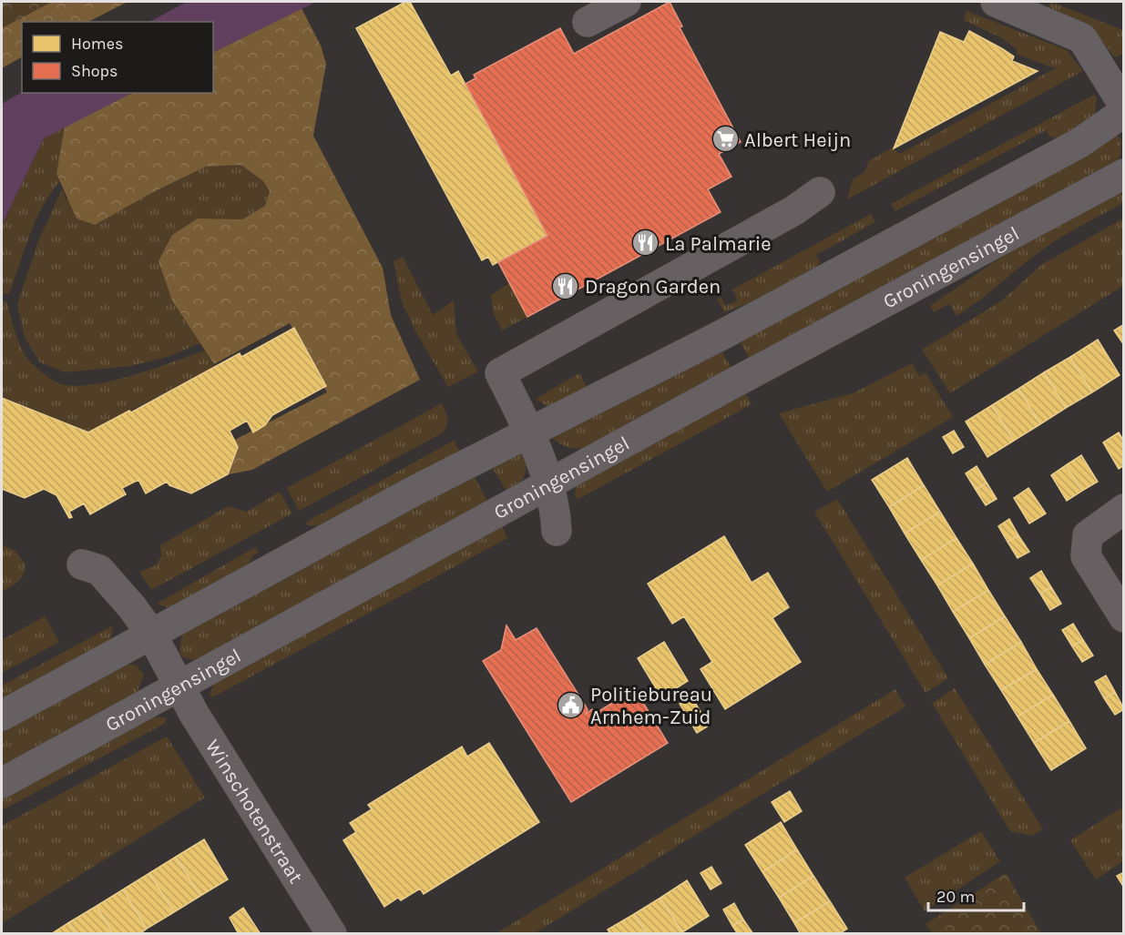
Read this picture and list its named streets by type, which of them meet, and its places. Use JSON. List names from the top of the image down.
{
  "streets": {
    "street": ["Groningensingel", "Winschotenstraat"]
  },
  "crossings": [
    ["Groningensingel", "Winschotenstraat"]
  ],
  "places": {
    "supermarket": ["Albert Heijn"],
    "restaurant": ["La Palmarie", "Dragon Garden"],
    "public building": ["Politiebureau Arnhem-Zuid"]
  },
  "legend": ["Homes", "Shops"],
  "scale_bar": "20 m"
}
